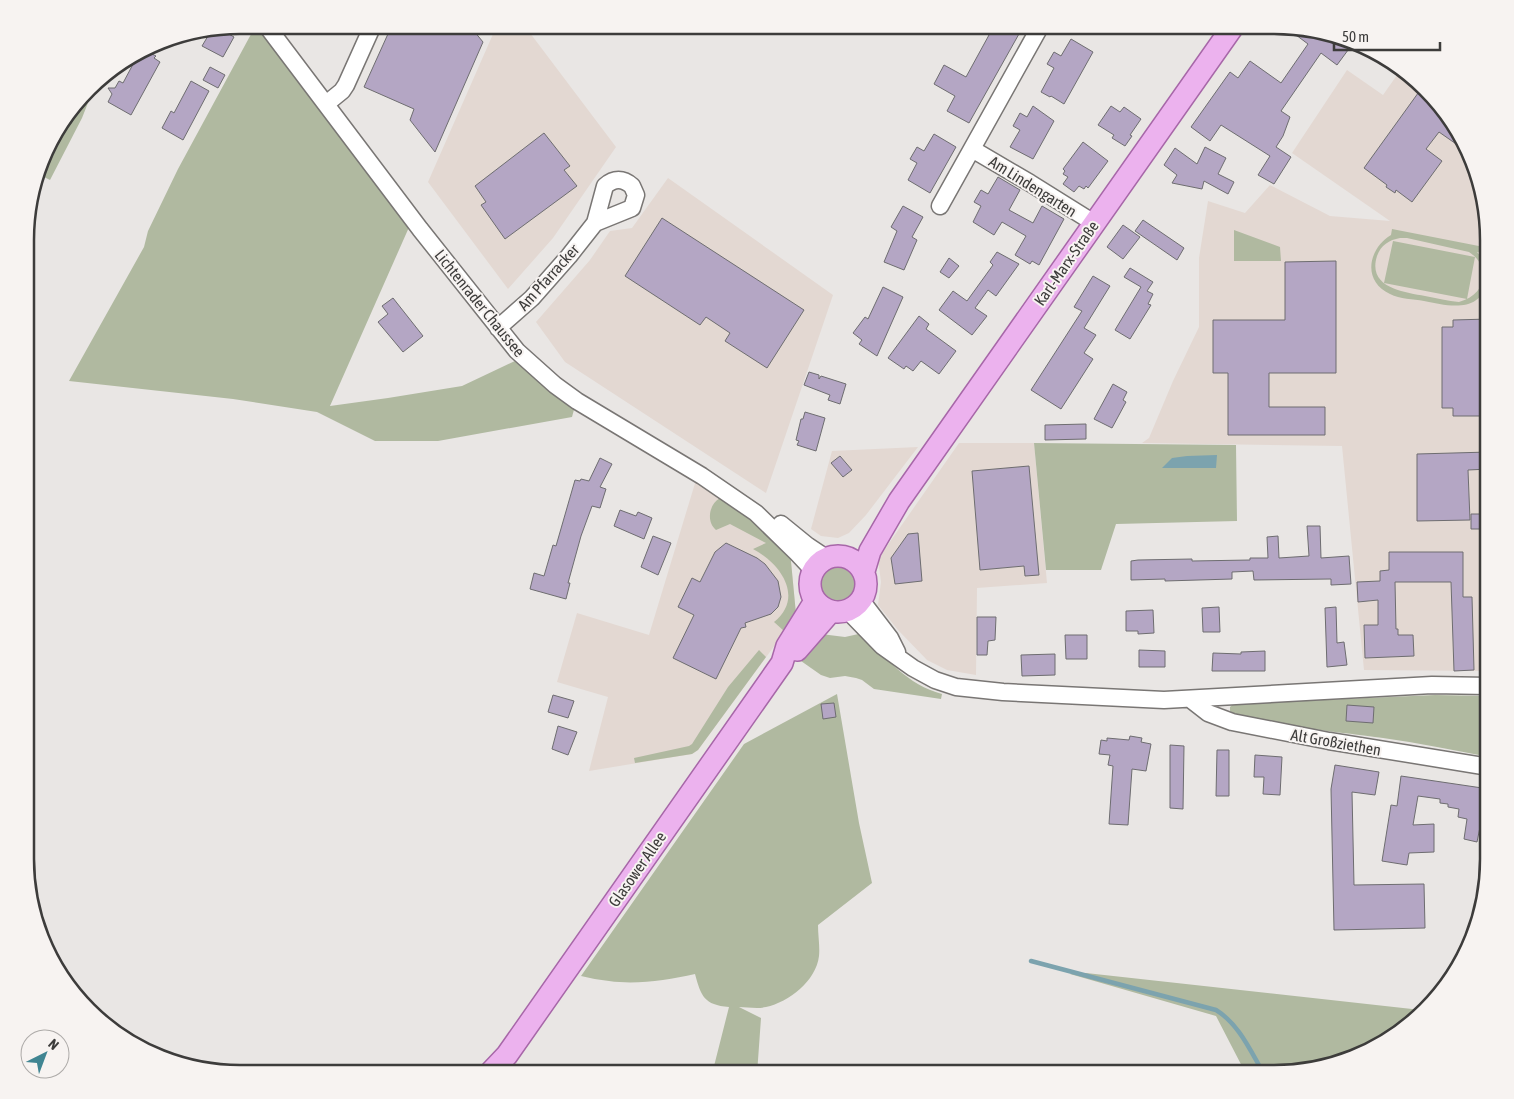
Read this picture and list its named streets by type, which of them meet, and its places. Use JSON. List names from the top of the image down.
{
  "streets": {
    "main road": ["Karl-Marx-Straße", "Glasower Allee"],
    "street": [
      "Am Lindengarten",
      "Am Pfarracker",
      "Lichtenrader Chaussee",
      "Alt Großziethen"
    ]
  },
  "crossings": [
    ["Am Lindengarten", "Karl-Marx-Straße"],
    ["Karl-Marx-Straße", "Lichtenrader Chaussee"],
    ["Karl-Marx-Straße", "Glasower Allee"],
    ["Am Pfarracker", "Lichtenrader Chaussee"],
    ["Lichtenrader Chaussee", "Glasower Allee"]
  ],
  "scale_bar": "50 m",
  "north": "top right"
}
